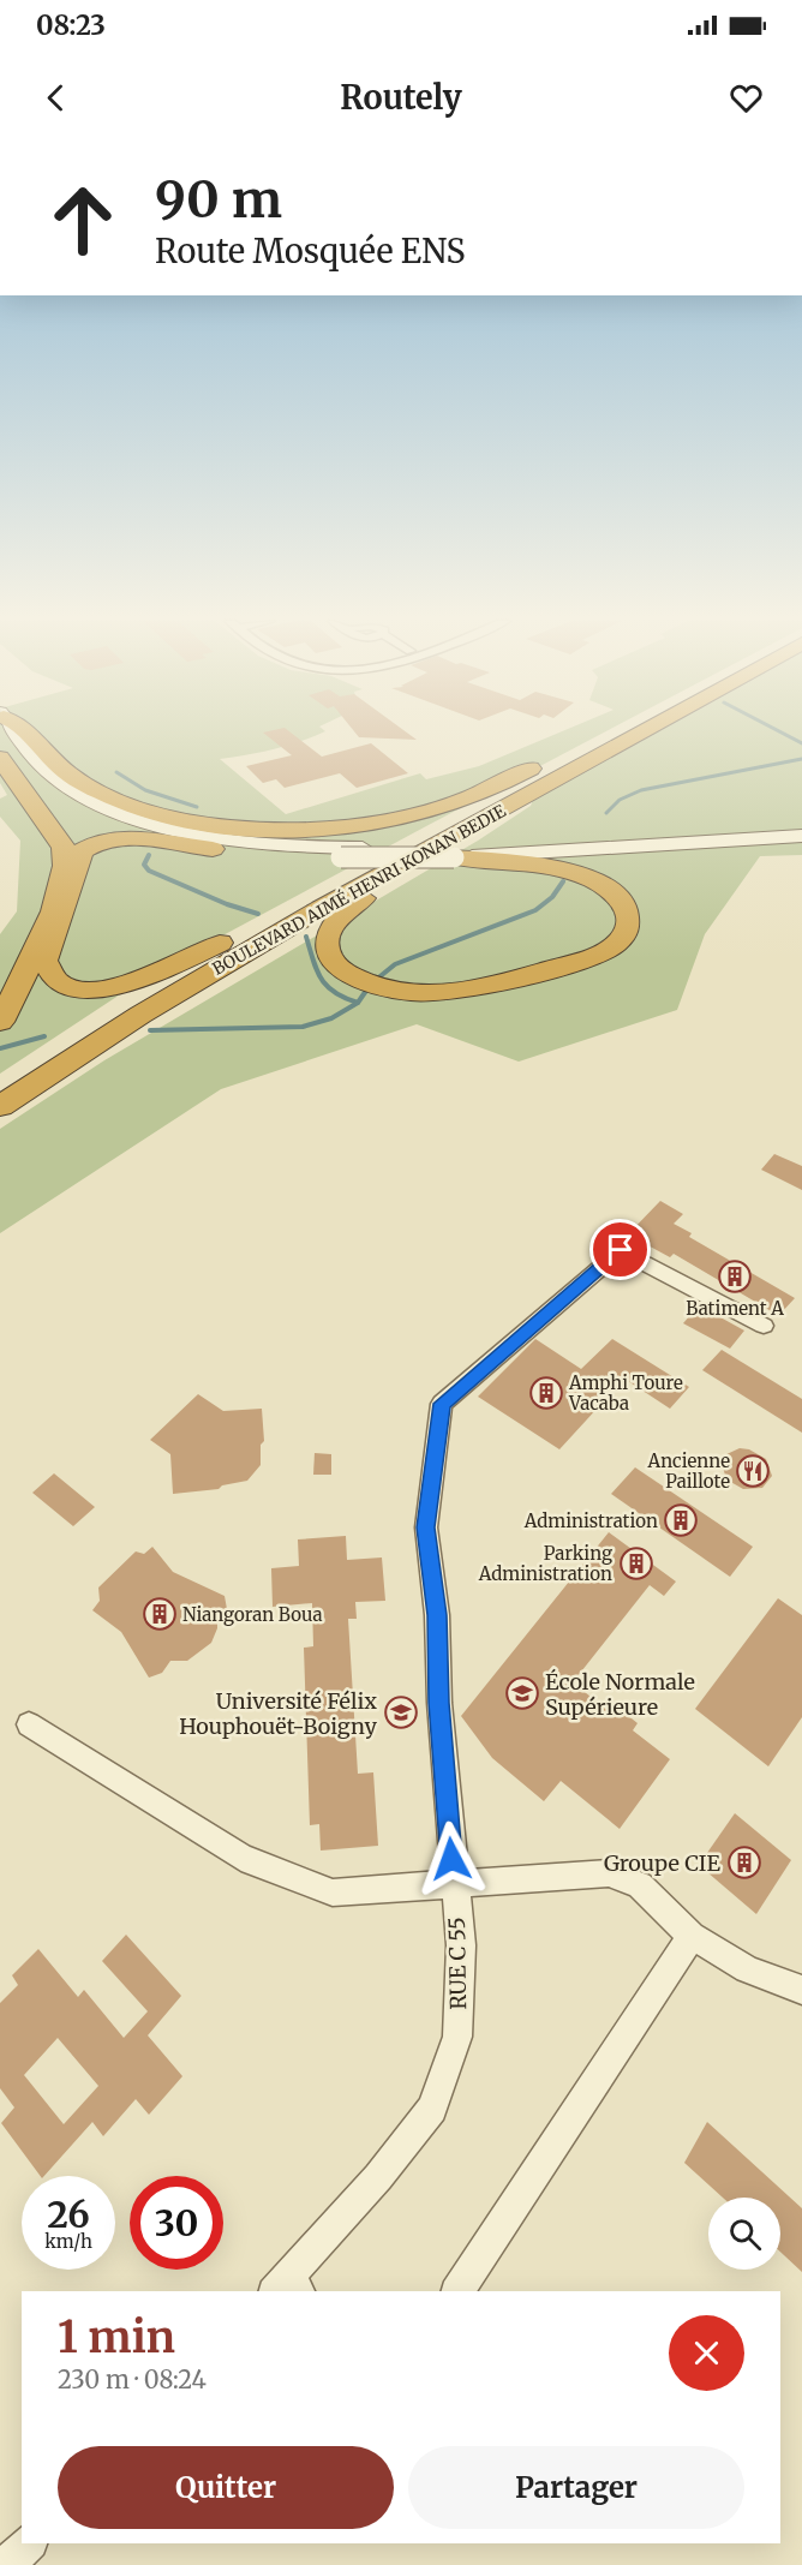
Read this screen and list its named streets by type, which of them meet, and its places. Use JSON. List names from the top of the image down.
{
  "streets": {
    "highway": ["BOULEVARD AIMÉ HENRI KONAN BEDIE"],
    "street": ["RUE C 55"]
  },
  "places": {
    "building": [
      "Batiment A",
      "Amphi Toure Vacaba",
      "Administration",
      "Parking Administration",
      "Niangoran Boua",
      "Groupe CIE"
    ],
    "restaurant": ["Ancienne Paillote"],
    "school or university": ["École Normale Supérieure", "Université Félix Houphouët-Boigny"]
  },
  "page": {
    "status": "08:23",
    "header": "Routely",
    "turn": ["90 m", "Route Mosquée ENS"],
    "speed": "26 km/h",
    "limit": "30",
    "heading": ["1 min", "230 m · 08:24"],
    "buttons": ["Quitter", "Partager"]
  }
}
